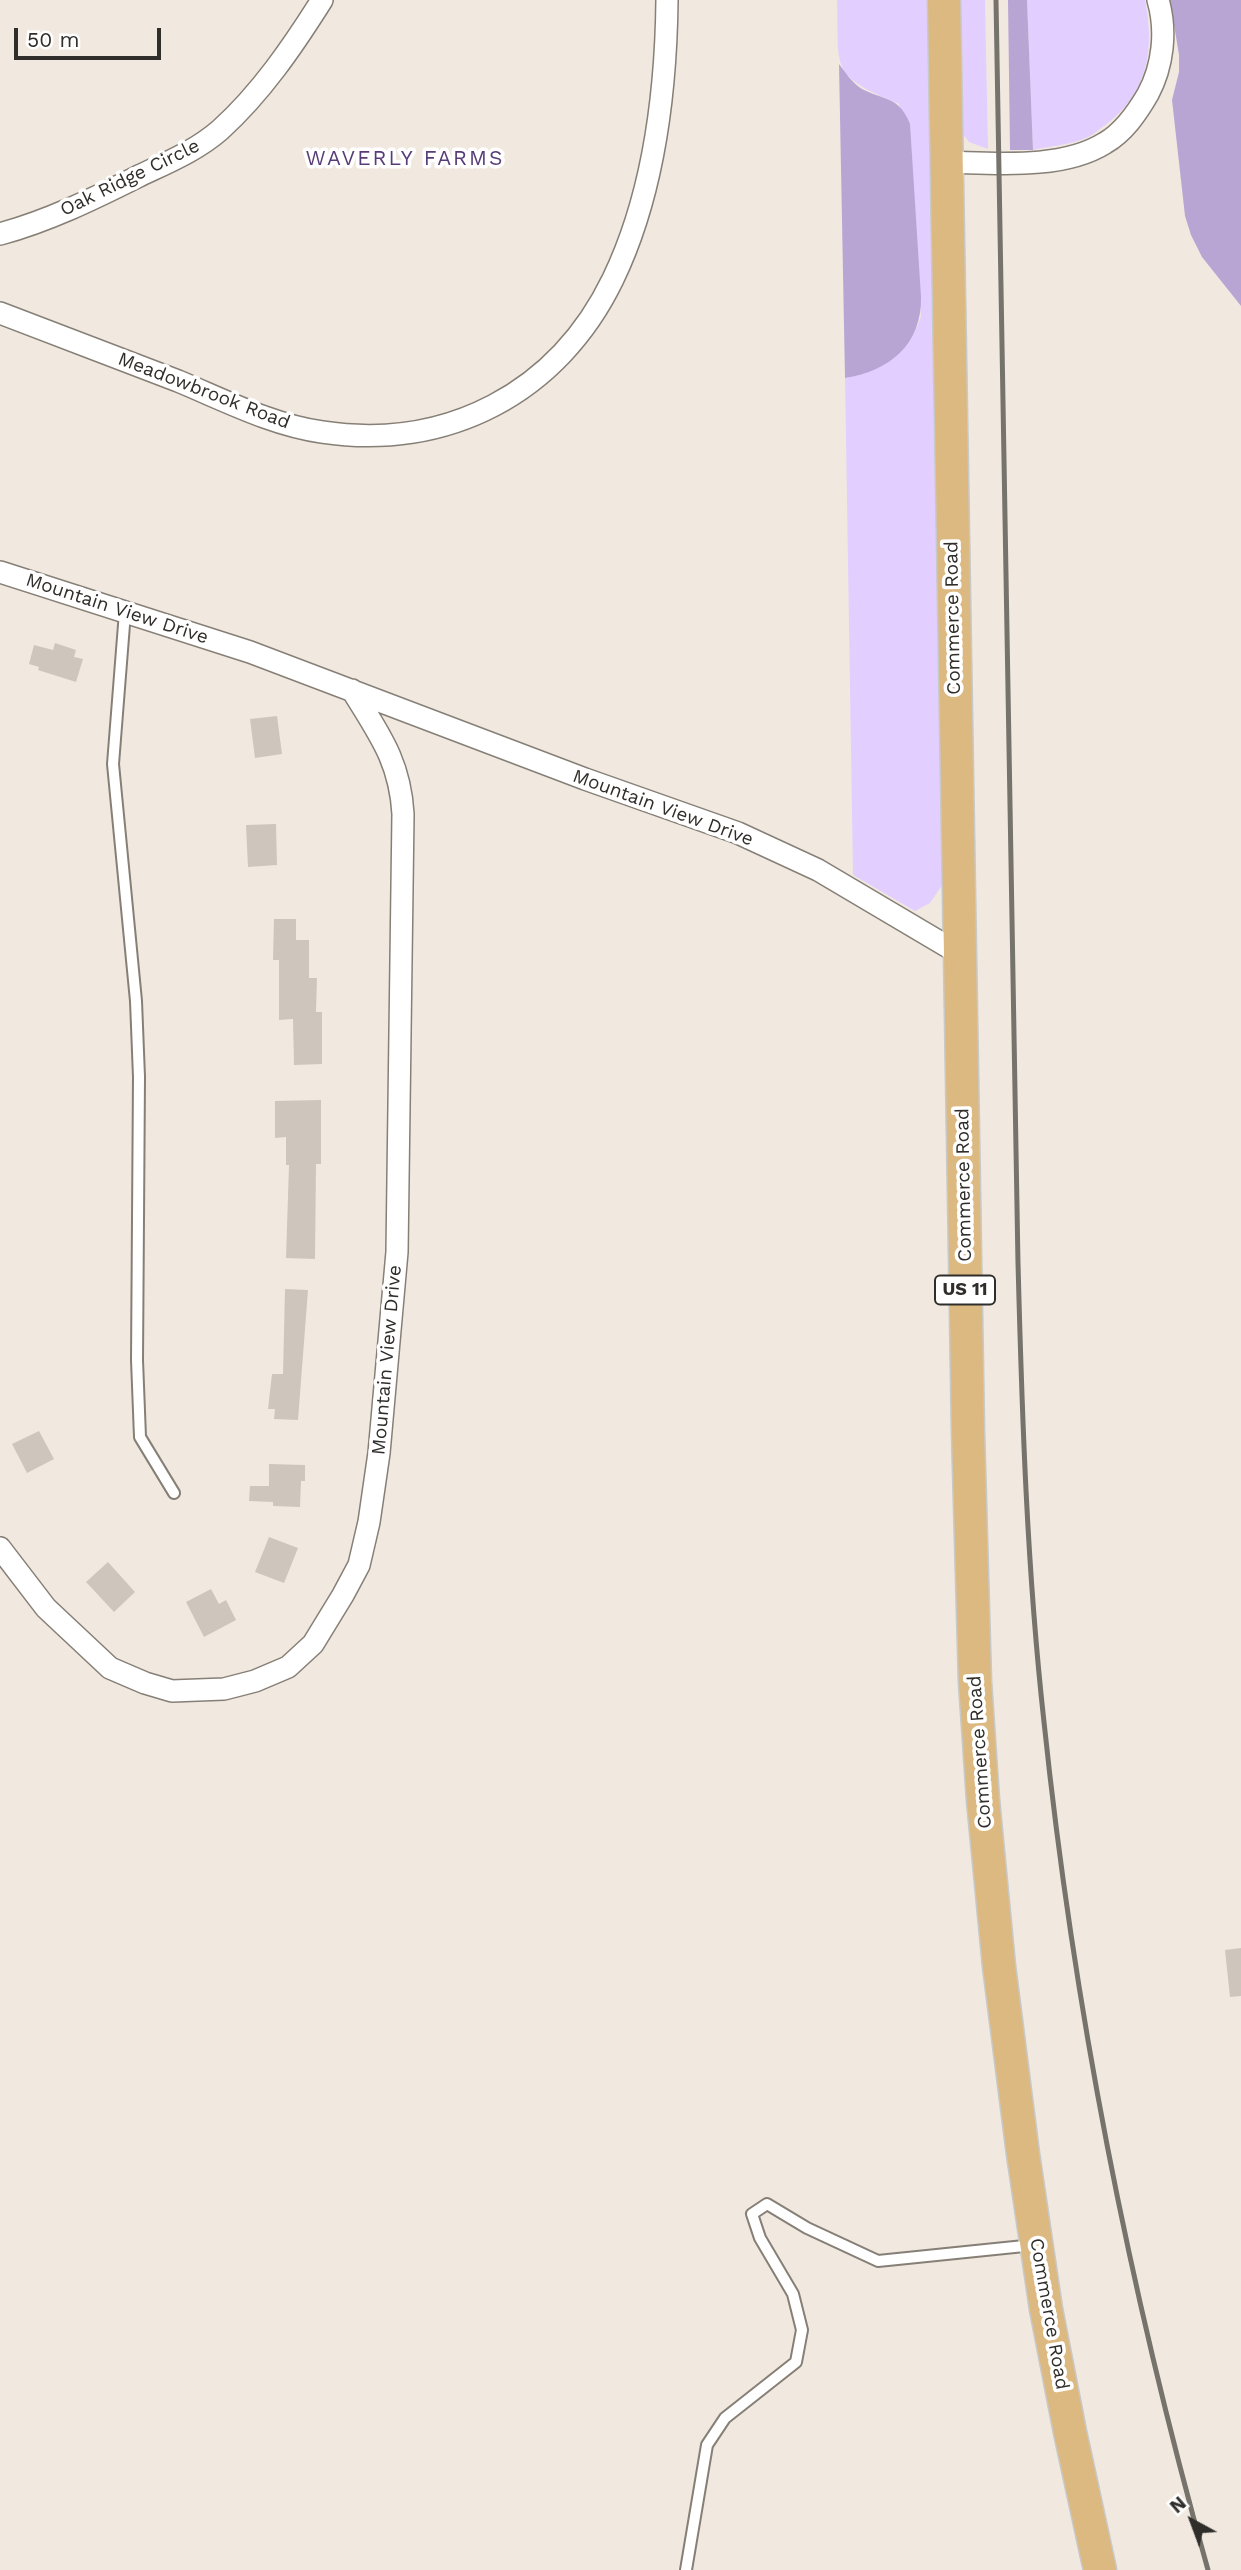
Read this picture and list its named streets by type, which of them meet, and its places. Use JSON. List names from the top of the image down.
{
  "streets": {
    "main road": ["Commerce Road", "US 11"],
    "street": ["Oak Ridge Circle", "Meadowbrook Road", "Mountain View Drive"]
  },
  "crossings": [
    ["Mountain View Drive", "Commerce Road"]
  ],
  "districts": ["WAVERLY FARMS"],
  "scale_bar": "50 m",
  "north": "top left"
}
